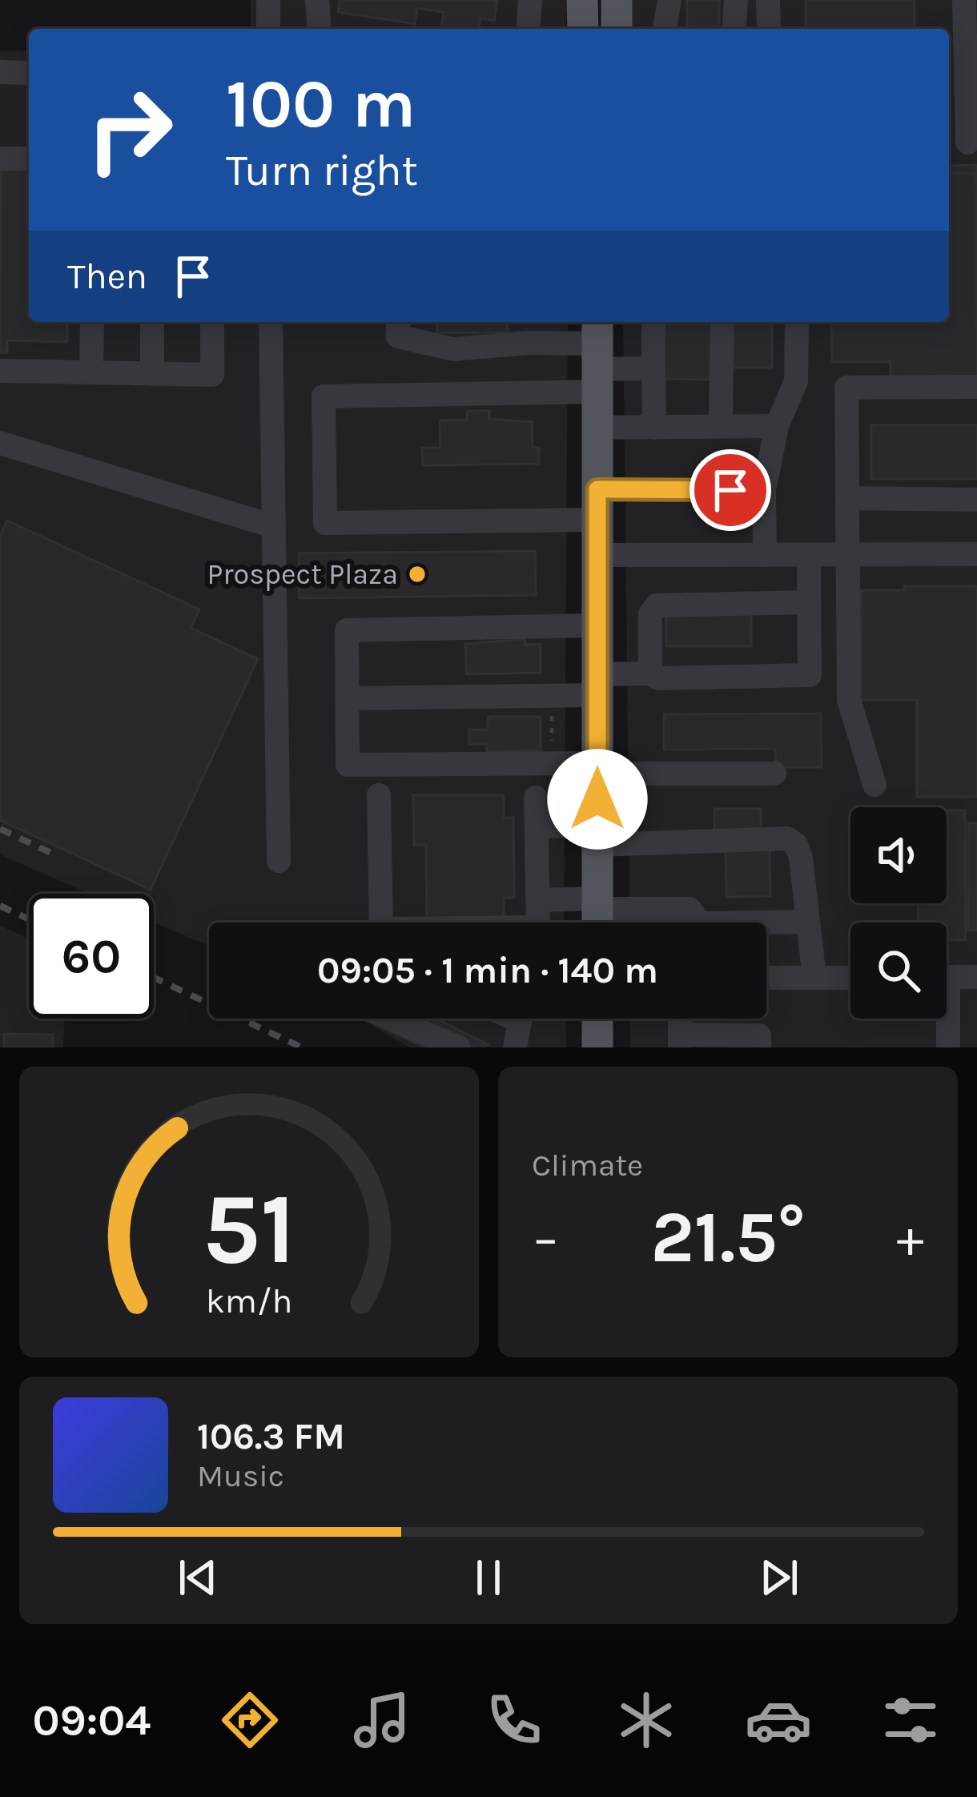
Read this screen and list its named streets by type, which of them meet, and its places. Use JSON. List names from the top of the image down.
{
  "places": ["Prospect Plaza"],
  "page": {
    "turn": ["100 m", "Turn right"],
    "then": "Then",
    "limit": "60",
    "trip": "09:05 · 1 min · 140 m",
    "tile": "Climate",
    "heat": ["−", "21.5°", "+"],
    "song": ["106.3 FM", "Music"],
    "tabs": "09:04",
    "gauge": ["51", "km/h"]
  }
}
